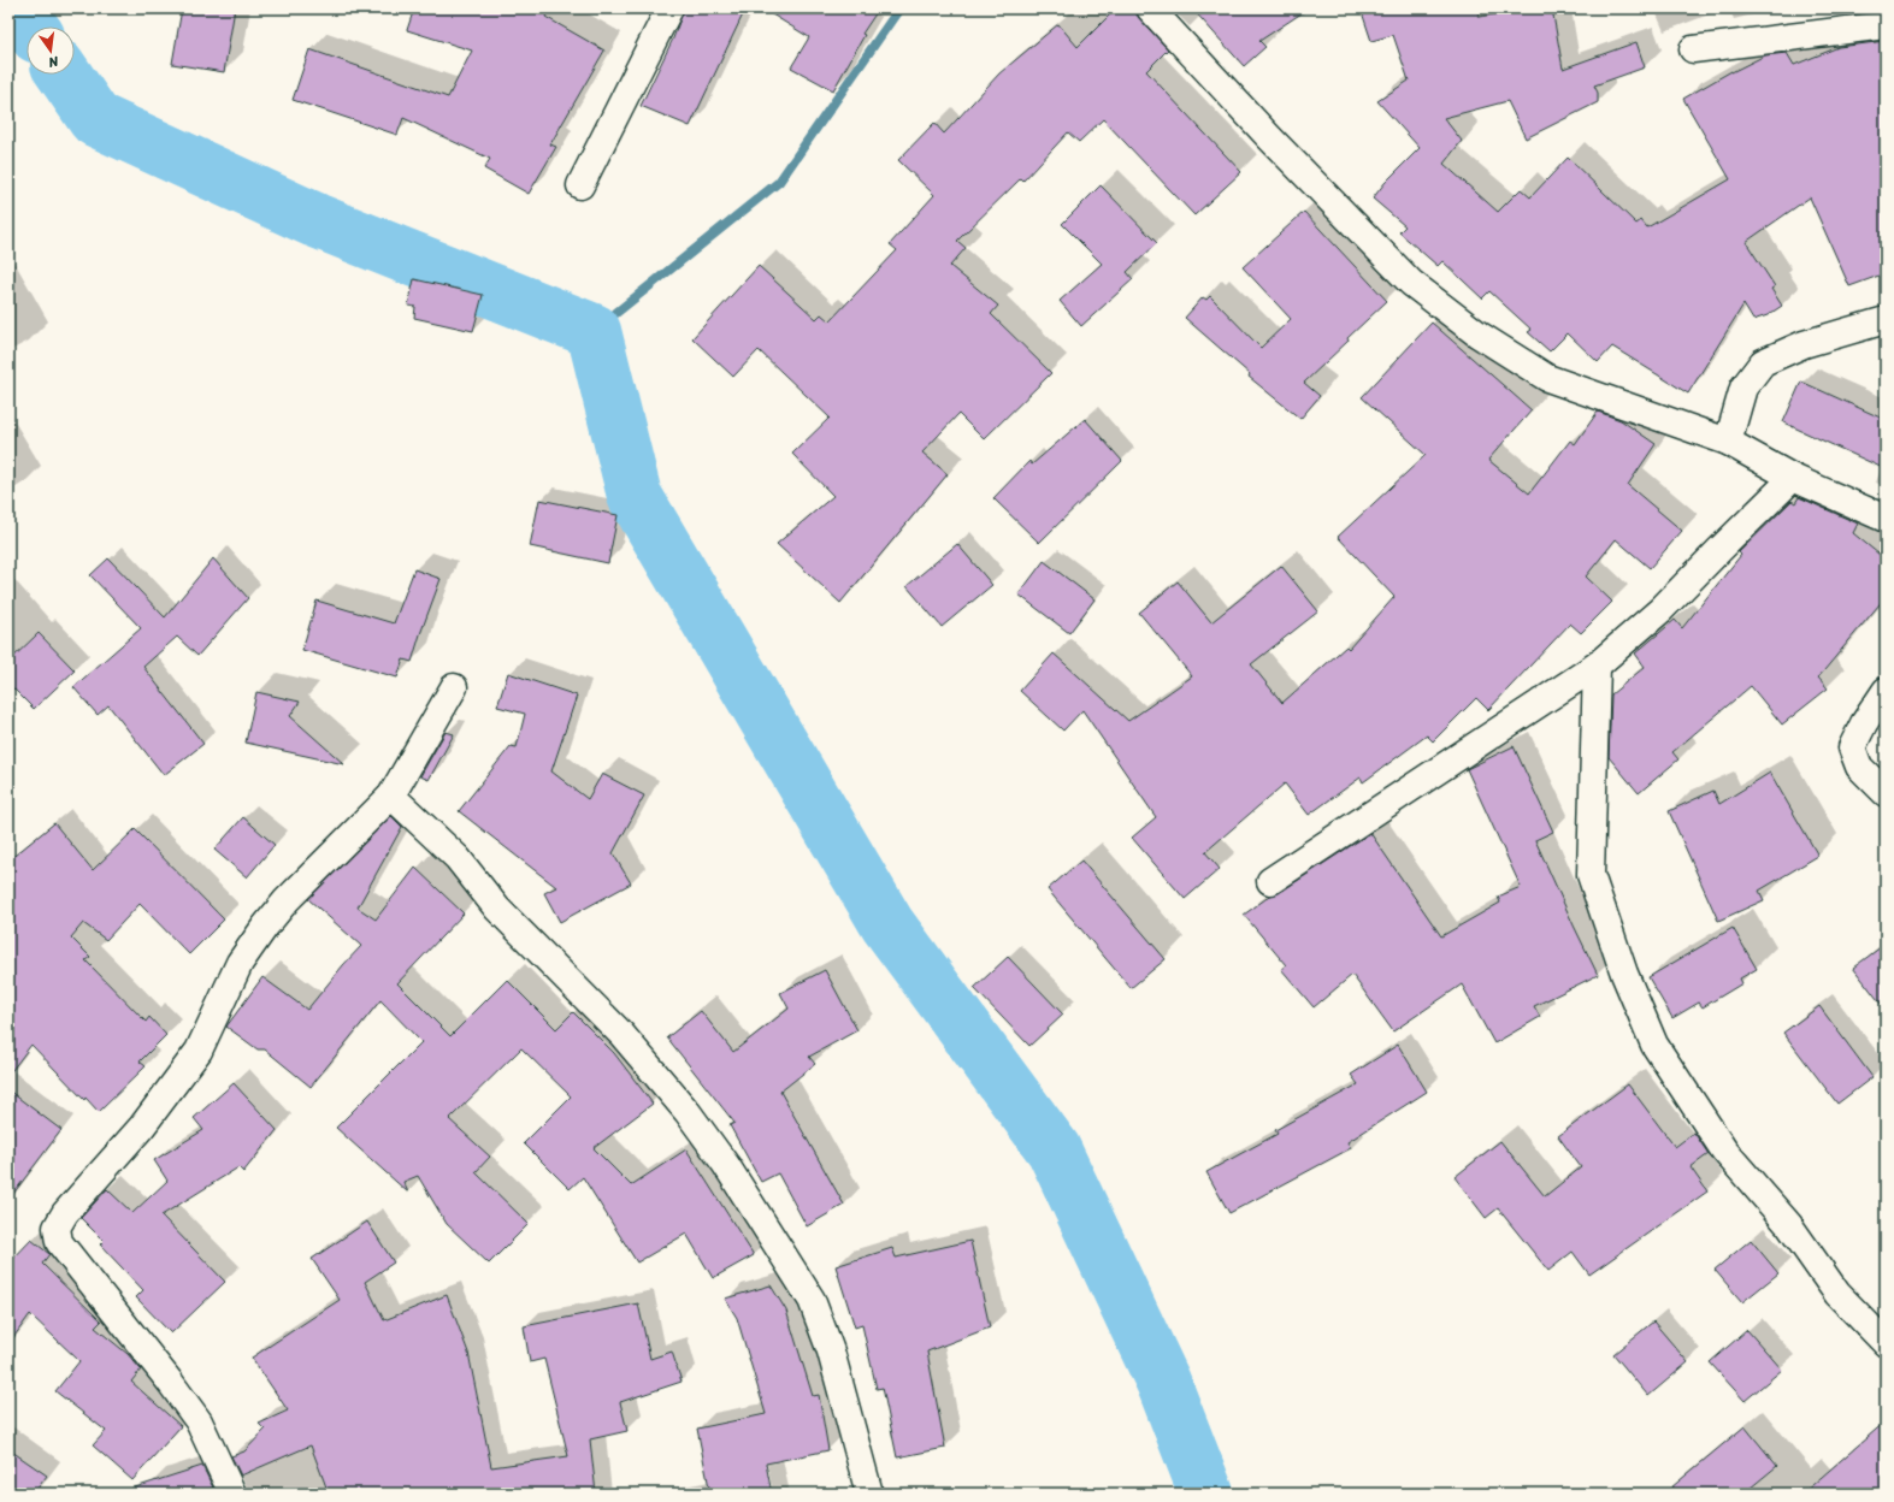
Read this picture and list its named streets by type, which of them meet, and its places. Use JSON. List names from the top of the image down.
{
  "north": "bottom"
}
